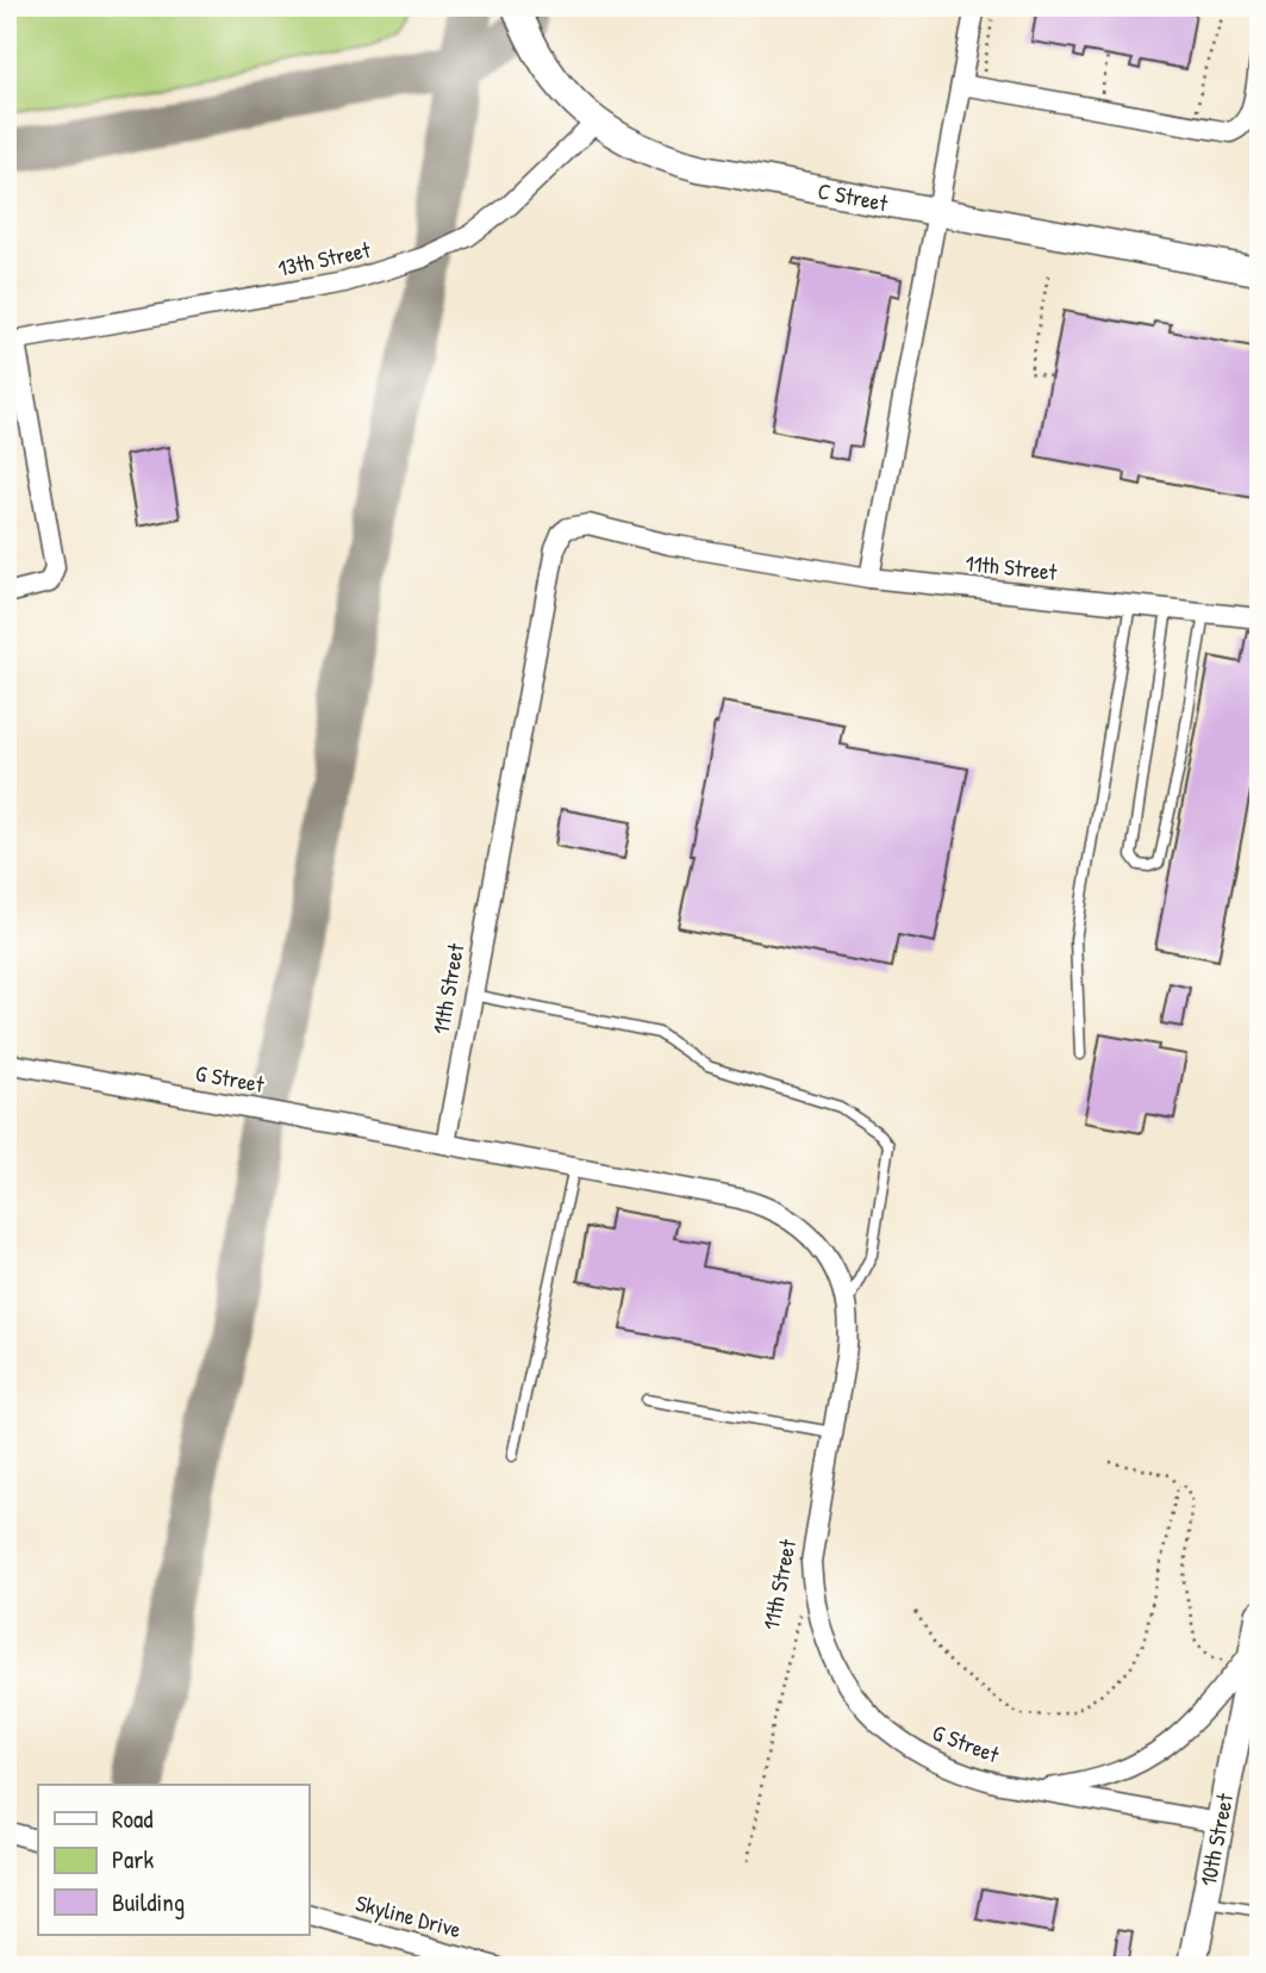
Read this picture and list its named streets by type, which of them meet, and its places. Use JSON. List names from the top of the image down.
{
  "streets": {
    "street": [
      "C Street",
      "13th Street",
      "11th Street",
      "G Street",
      "10th Street",
      "Skyline Drive"
    ]
  },
  "crossings": [
    ["C Street", "13th Street"],
    ["11th Street", "G Street"],
    ["G Street", "10th Street"]
  ],
  "legend": ["Road", "Park", "Building"]
}
